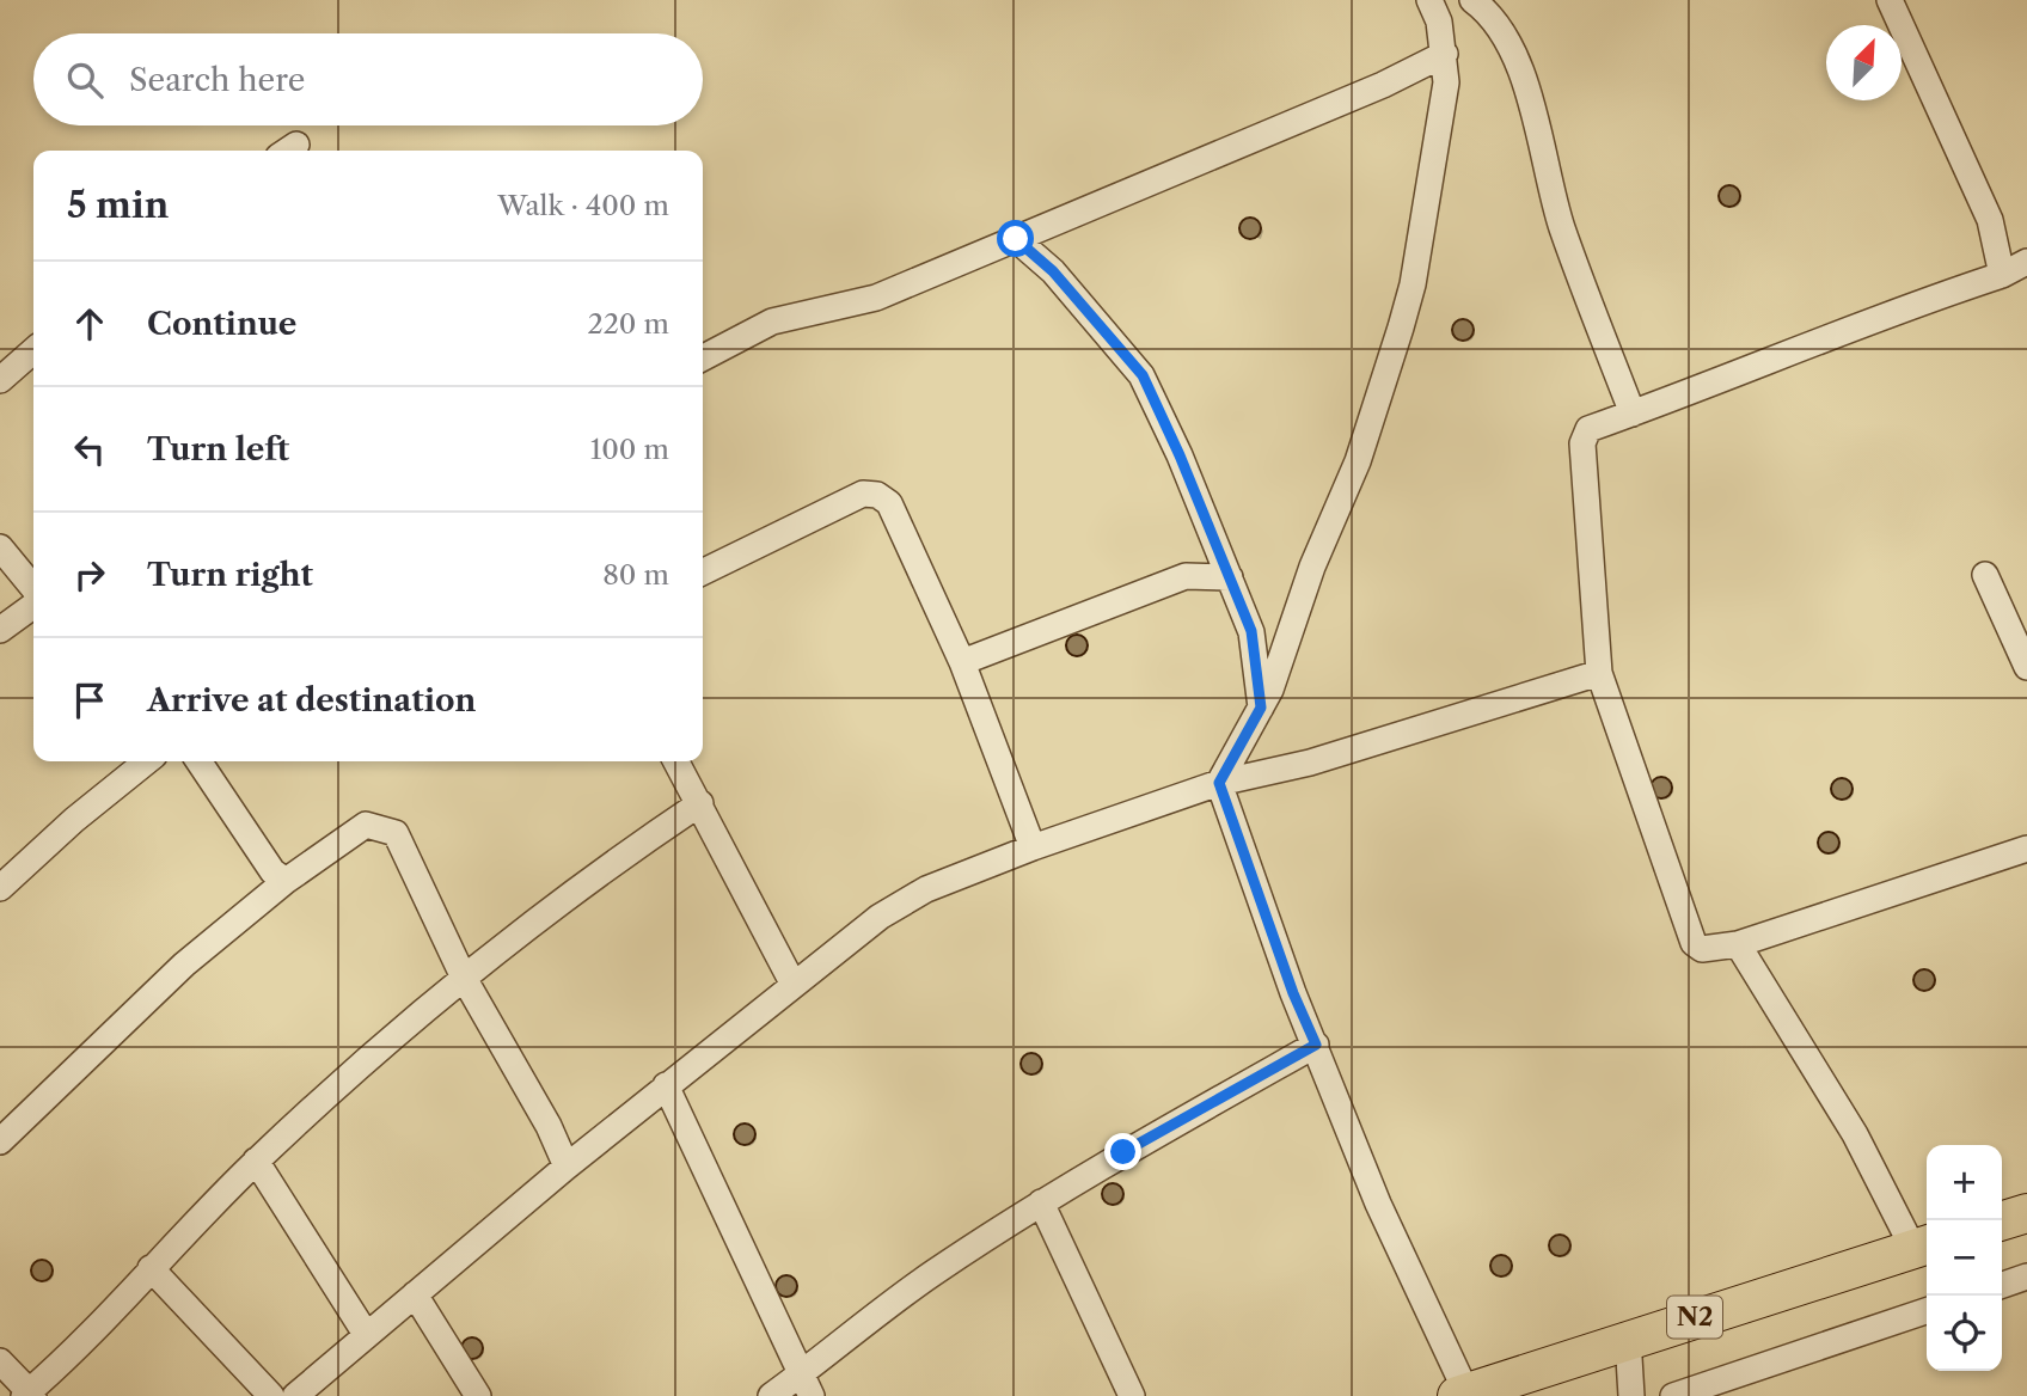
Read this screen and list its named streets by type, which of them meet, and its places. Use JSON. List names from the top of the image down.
{
  "streets": {
    "highway": ["N2"]
  },
  "north": "top right",
  "page": {
    "search": "Search here",
    "heading": ["5 min", "Walk · 400 m"],
    "list": [
      ["Continue", "220 m"],
      ["Turn left", "100 m"],
      ["Turn right", "80 m"],
      "Arrive at destination"
    ],
    "map_buttons": ["+", "−"]
  }
}
